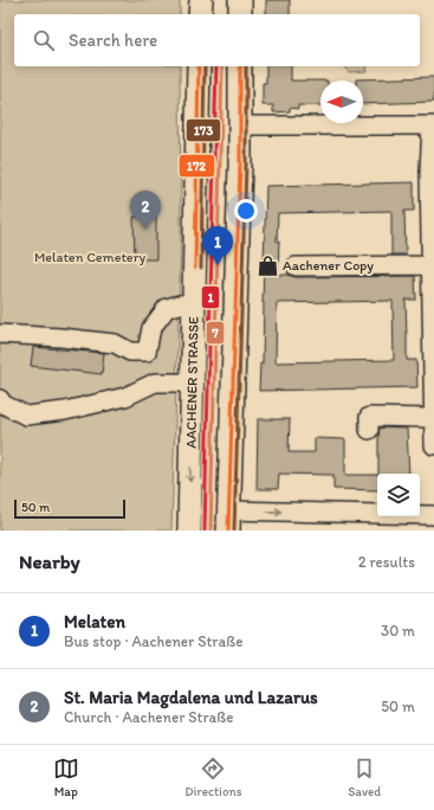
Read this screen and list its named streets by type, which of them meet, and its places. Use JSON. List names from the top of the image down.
{
  "streets": {
    "main road": ["AACHENER STRASSE"]
  },
  "parks": ["Melaten Cemetery"],
  "places": {
    "shop": ["Aachener Copy"]
  },
  "lines": [
    "transit line 1",
    "transit line 7",
    "transit line 172",
    "transit line 173"
  ],
  "scale_bar": "50 m",
  "north": "left",
  "page": {
    "search": "Search here",
    "pins": ["2", "1"],
    "scale": "50 m",
    "heading": ["Nearby", "2 results"],
    "list": [
      {
        "mark": "1",
        "name": "Melaten",
        "note": "Bus stop · Aachener Straße",
        "value": "30 m"
      },
      {
        "mark": "2",
        "name": "St. Maria Magdalena und Lazarus",
        "note": "Church · Aachener Straße",
        "value": "50 m"
      }
    ],
    "nav": ["Map", "Directions", "Saved"]
  }
}
